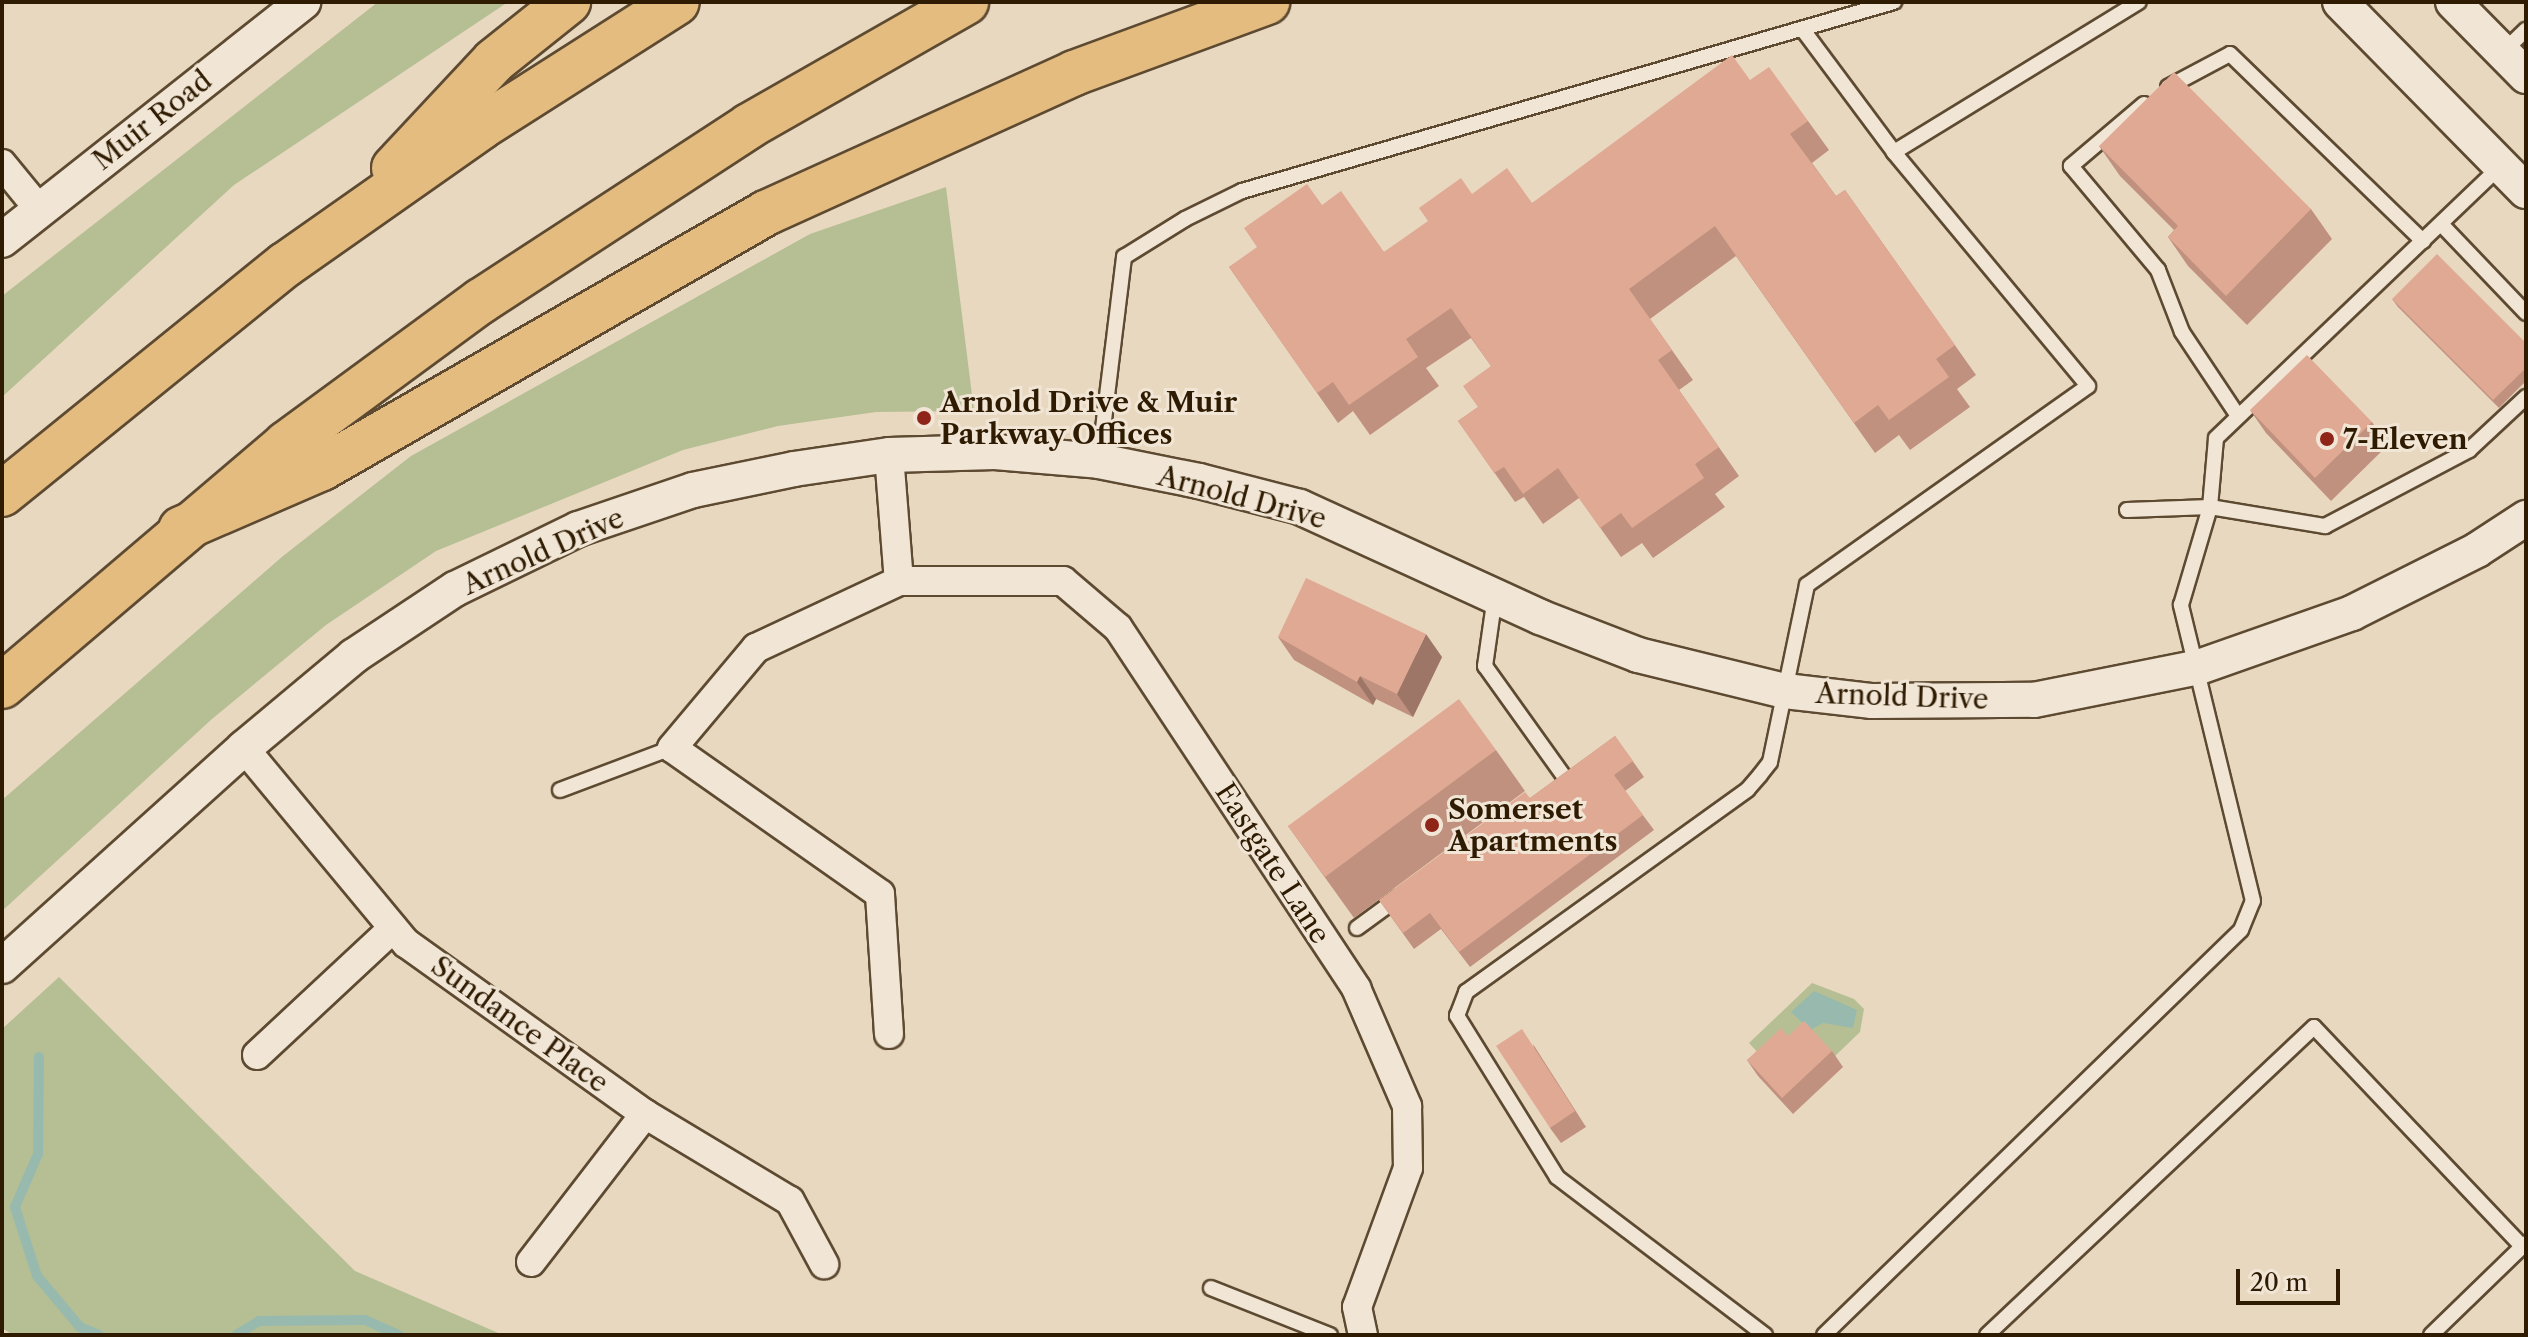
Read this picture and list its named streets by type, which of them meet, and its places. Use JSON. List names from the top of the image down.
{
  "streets": {
    "street": [
      "Muir Road",
      "Arnold Drive",
      "Eastgate Lane",
      "Sundance Place"
    ]
  },
  "crossings": [
    ["Arnold Drive", "Sundance Place"]
  ],
  "places": ["Arnold Drive & Muir Parkway Offices", "7-Eleven", "Somerset Apartments"],
  "scale_bar": "20 m"
}
